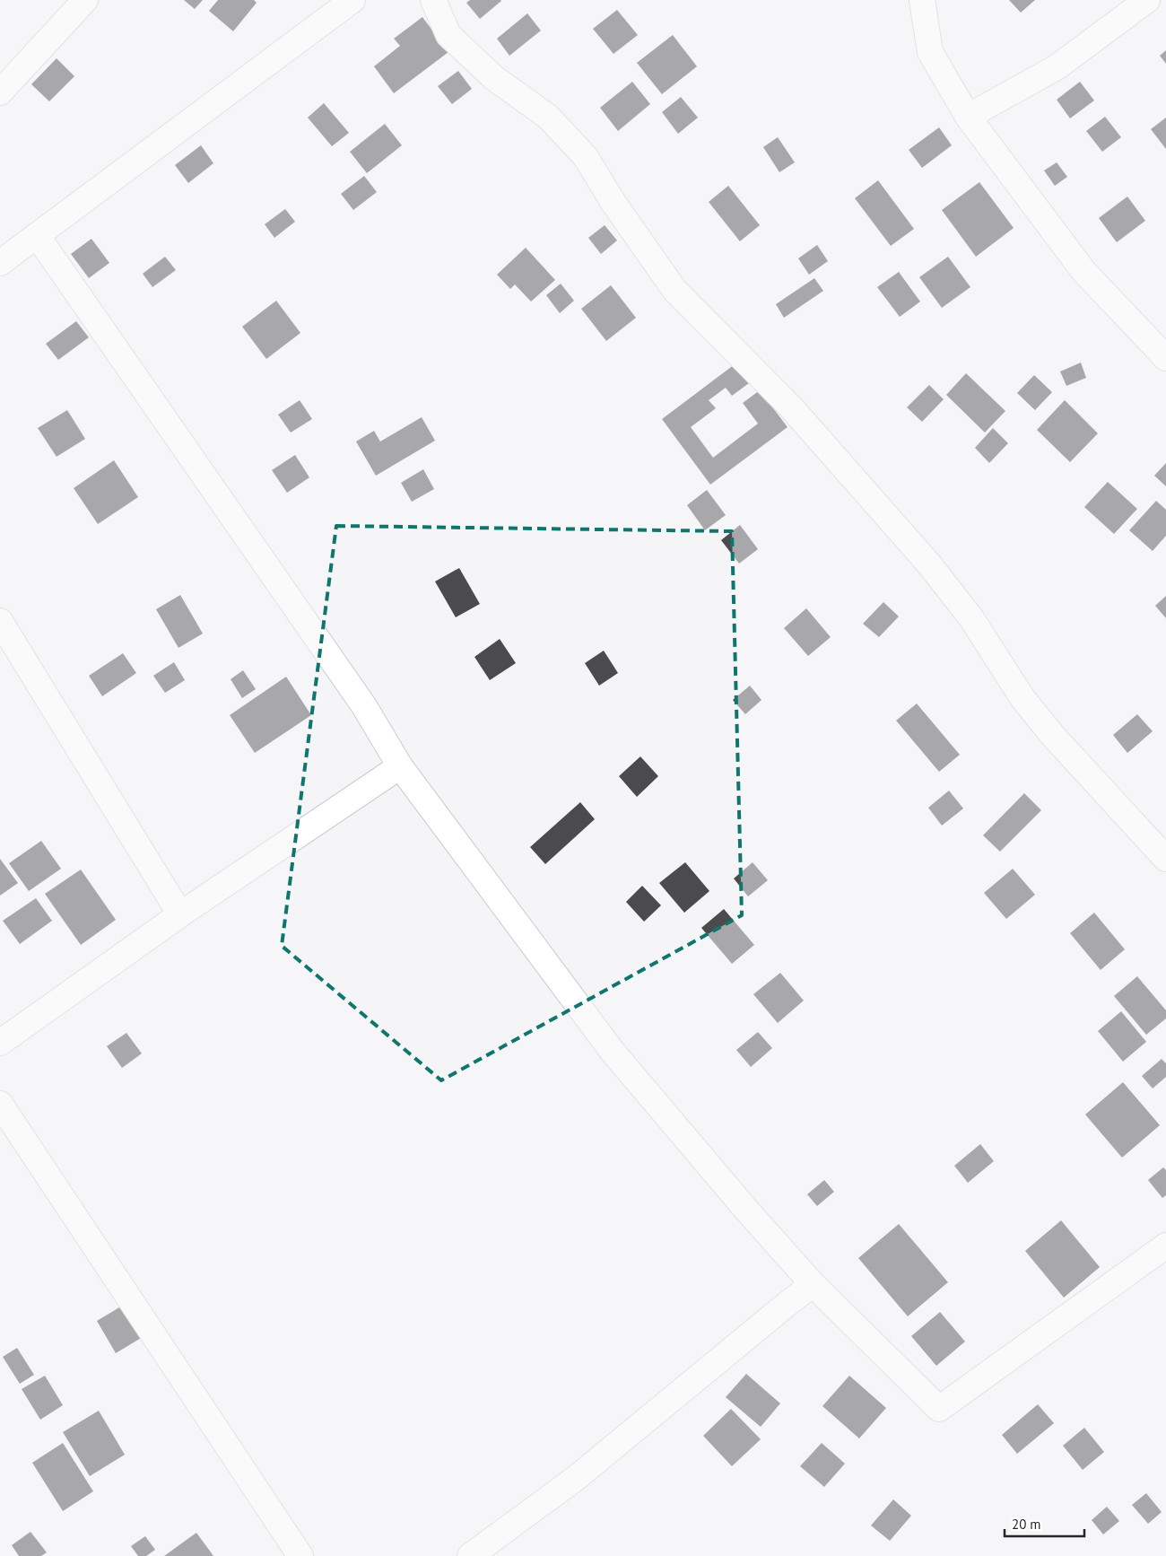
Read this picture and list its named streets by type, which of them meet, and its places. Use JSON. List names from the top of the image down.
{
  "scale_bar": "20 m"
}
